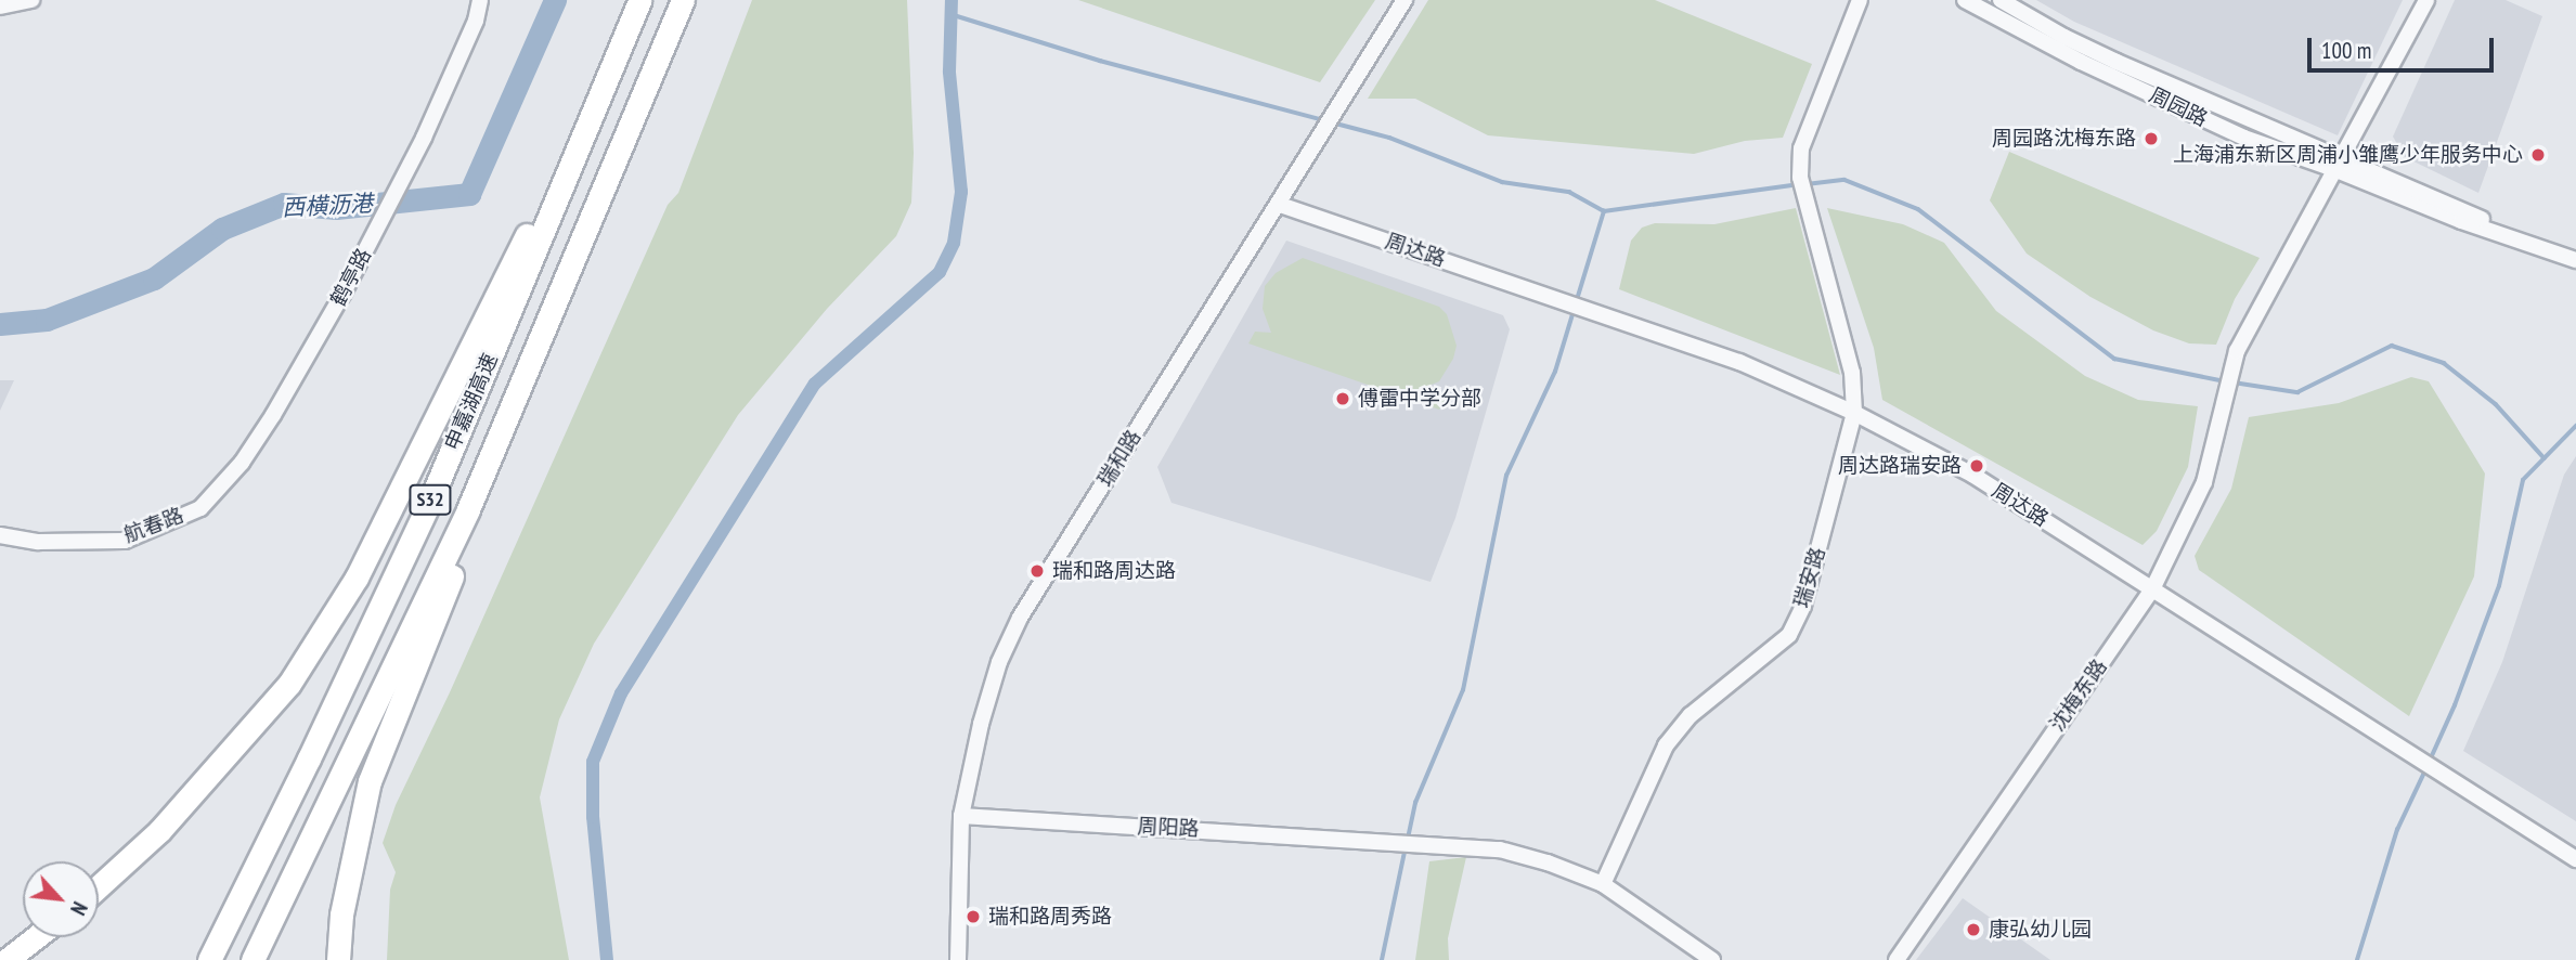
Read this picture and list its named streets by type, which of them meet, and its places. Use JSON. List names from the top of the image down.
{
  "streets": {
    "highway": ["申嘉湖高速", "S32"],
    "street": [
      "周园路",
      "周达路",
      "鹤亭路",
      "瑞和路",
      "航春路",
      "瑞安路",
      "沈梅东路",
      "周阳路"
    ]
  },
  "crossings": [
    ["周园路", "沈梅东路"],
    ["周达路", "瑞和路"],
    ["周达路", "瑞安路"],
    ["周达路", "沈梅东路"],
    ["鹤亭路", "航春路"],
    ["瑞和路", "周阳路"],
    ["瑞安路", "周阳路"]
  ],
  "water": ["西横沥港"],
  "places": [
    "周园路沈梅东路",
    "上海浦东新区周浦小雏鹰少年服务中心",
    "傅雷中学分部",
    "周达路瑞安路",
    "瑞和路周达路",
    "瑞和路周秀路",
    "康弘幼儿园"
  ],
  "scale_bar": "100 m",
  "north": "bottom right"
}
